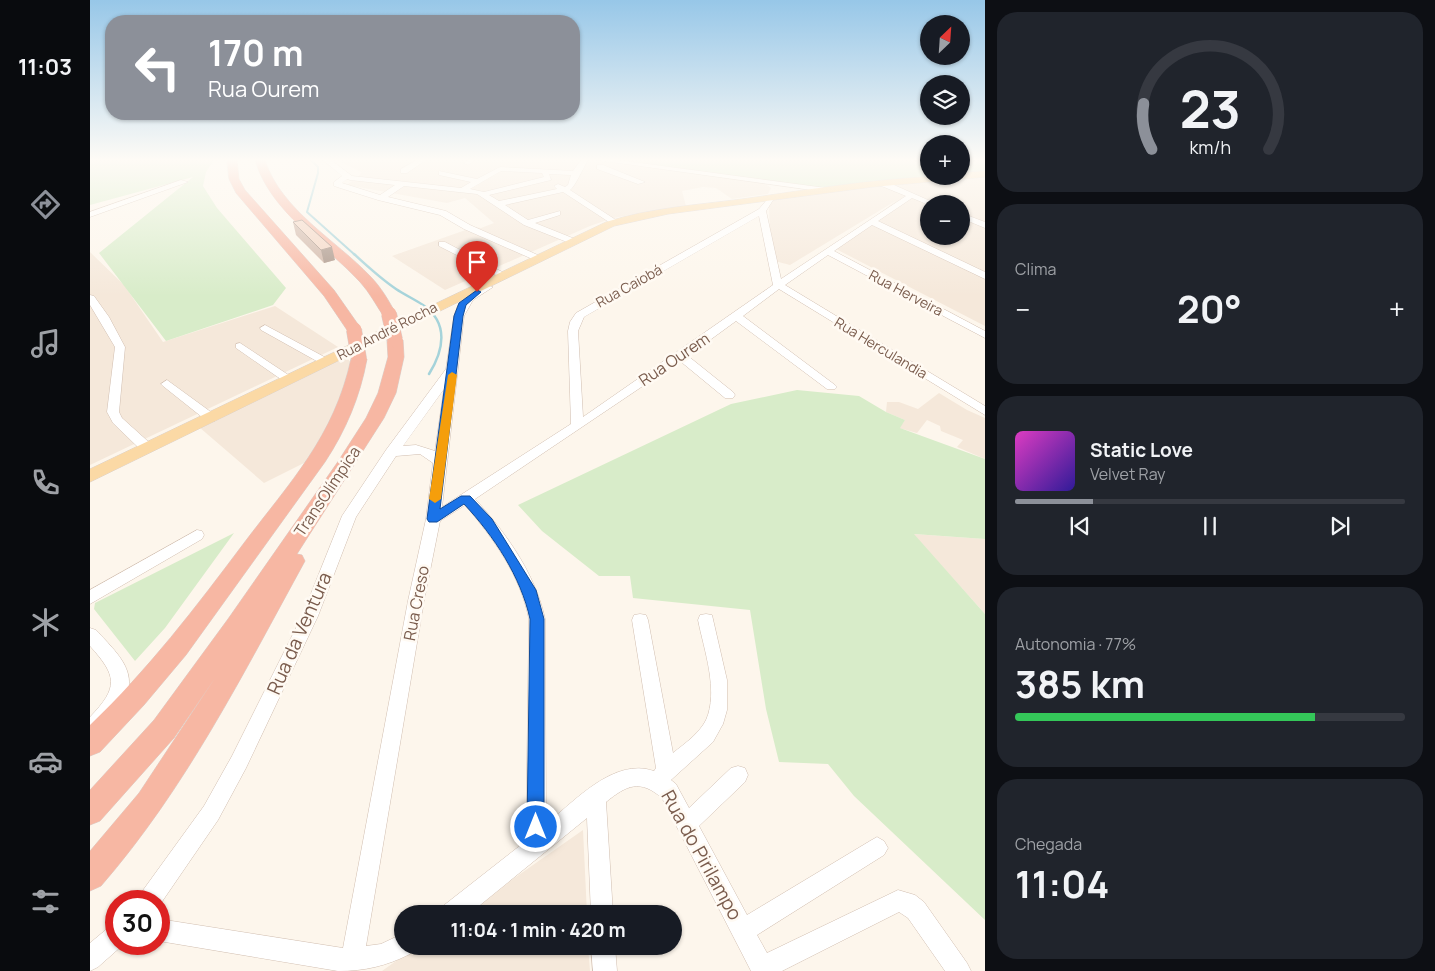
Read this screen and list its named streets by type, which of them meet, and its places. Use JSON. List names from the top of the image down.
{
  "streets": {
    "highway": ["TransOlímpica"],
    "main road": ["Rua André Rocha"],
    "street": [
      "Rua Caiobá",
      "Rua Herveira",
      "Rua Herculandia",
      "Rua Ourem",
      "Rua Creso",
      "Rua da Ventura",
      "Rua do Pirilampo"
    ]
  },
  "crossings": [
    ["Rua Caiobá", "Rua Ourem"],
    ["Rua Herveira", "Rua Ourem"],
    ["Rua André Rocha", "Rua Creso"],
    ["Rua Herculandia", "Rua Ourem"],
    ["Rua Ourem", "Rua Creso"],
    ["Rua Creso", "Rua da Ventura"]
  ],
  "north": "top right",
  "page": {
    "tabs": "11:03",
    "map_buttons": ["+", "−"],
    "turn": ["170 m", "Rua Ourem"],
    "tile": [
      "Clima",
      ["Autonomia · 77%", "385 km"],
      ["Chegada", "11:04"]
    ],
    "heat": ["−", "20°", "+"],
    "song": ["Static Love", "Velvet Ray"],
    "limit": "30",
    "trip": "11:04 · 1 min · 420 m",
    "gauge": ["23", "km/h"]
  }
}
